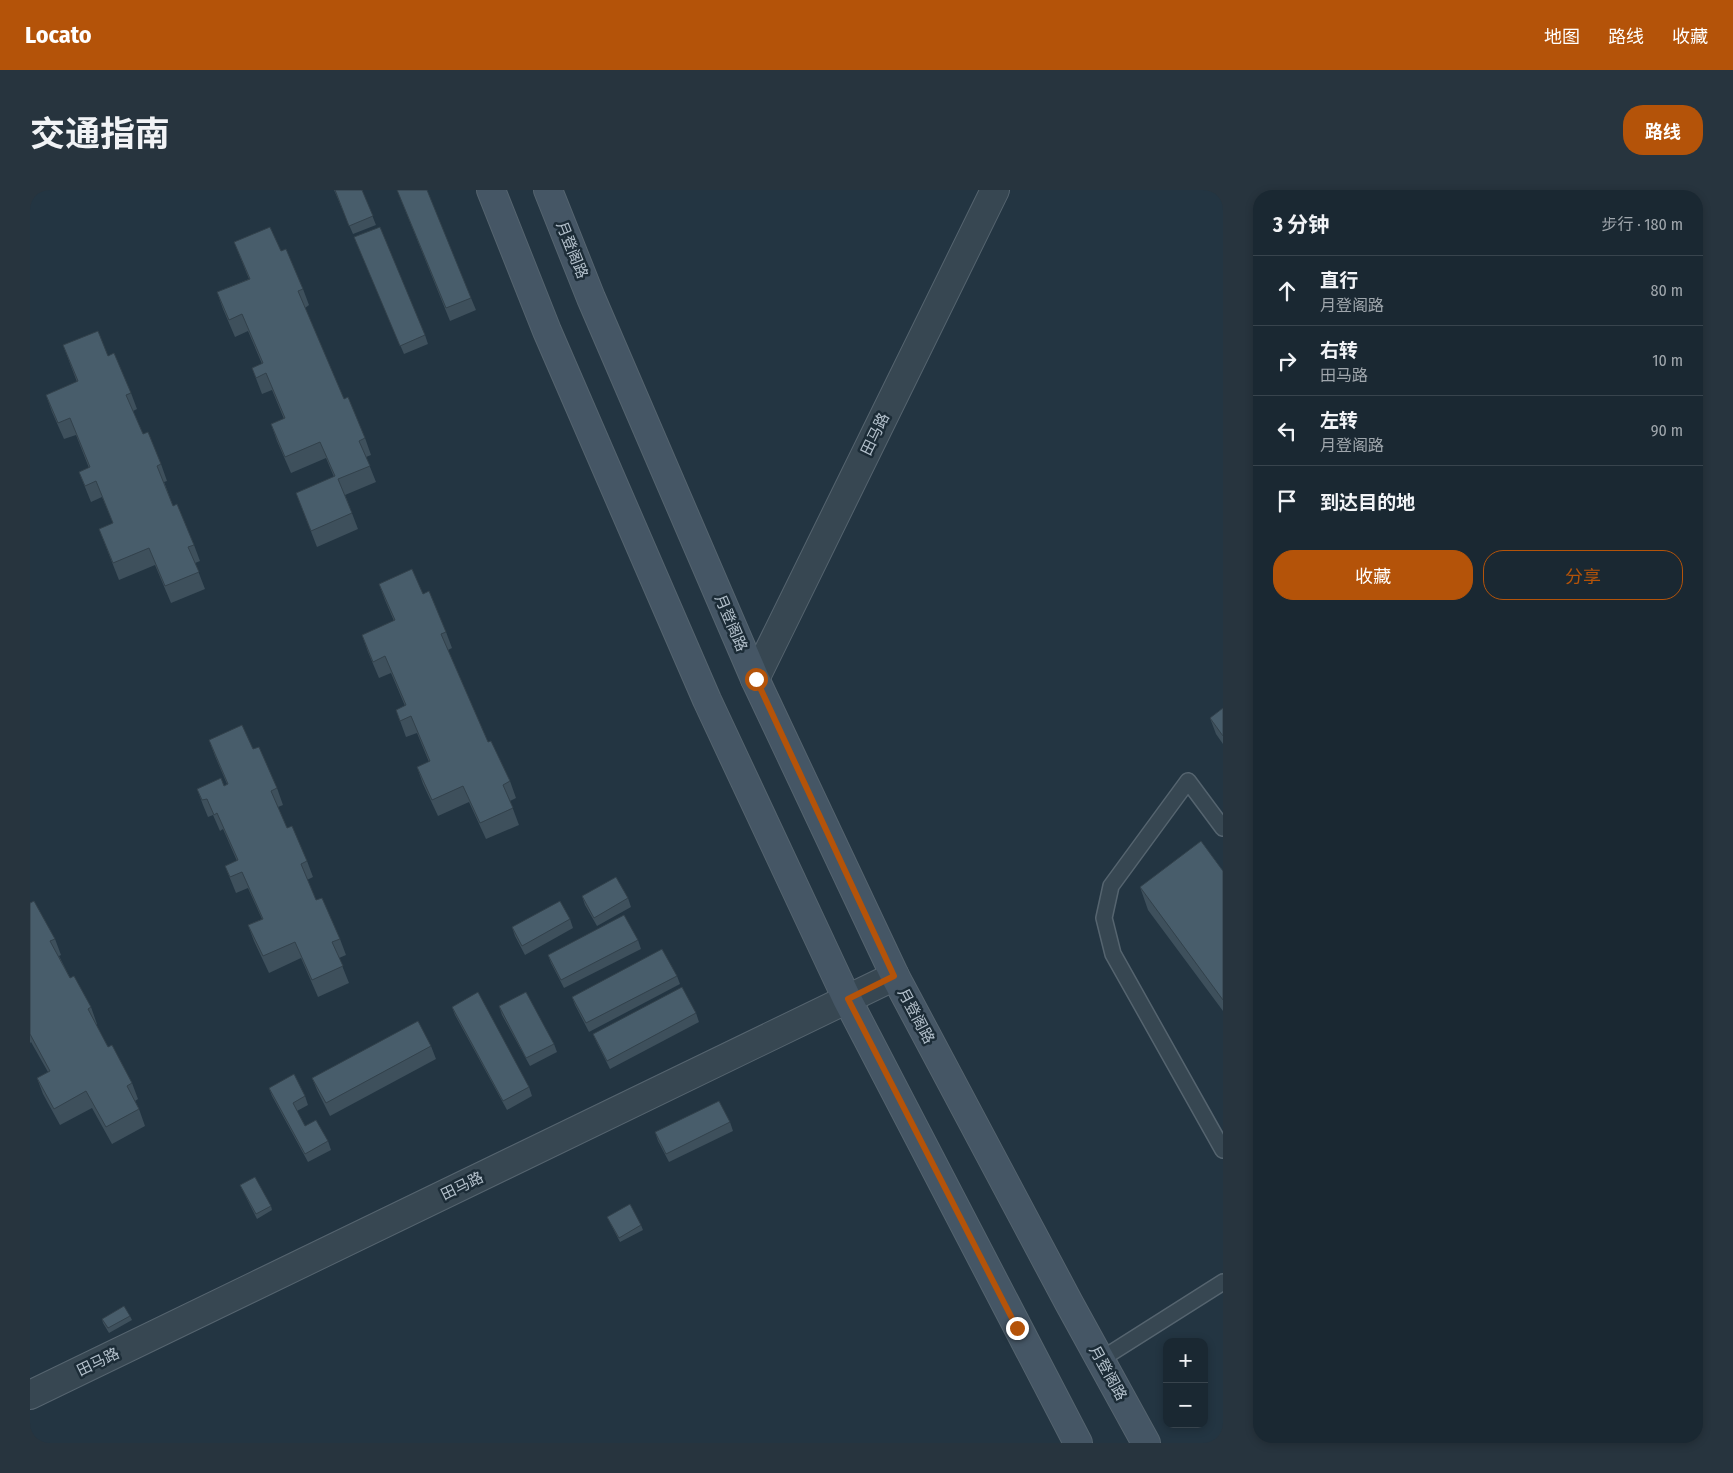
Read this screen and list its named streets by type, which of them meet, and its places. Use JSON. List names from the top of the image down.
{
  "streets": {
    "main road": ["月登阁路"],
    "street": ["田马路"]
  },
  "crossings": [
    ["月登阁路", "田马路"]
  ],
  "page": {
    "header": "Locato",
    "nav": ["地图", "路线", "收藏"],
    "title": "交通指南",
    "buttons": [
      "路线",
      ["收藏", "分享"]
    ],
    "heading": ["3 分钟", "步行 · 180 m"],
    "list": [
      ["直行", "月登阁路", "80 m"],
      ["右转", "田马路", "10 m"],
      ["左转", "月登阁路", "90 m"],
      "到达目的地"
    ],
    "map_buttons": ["+", "−"]
  }
}
